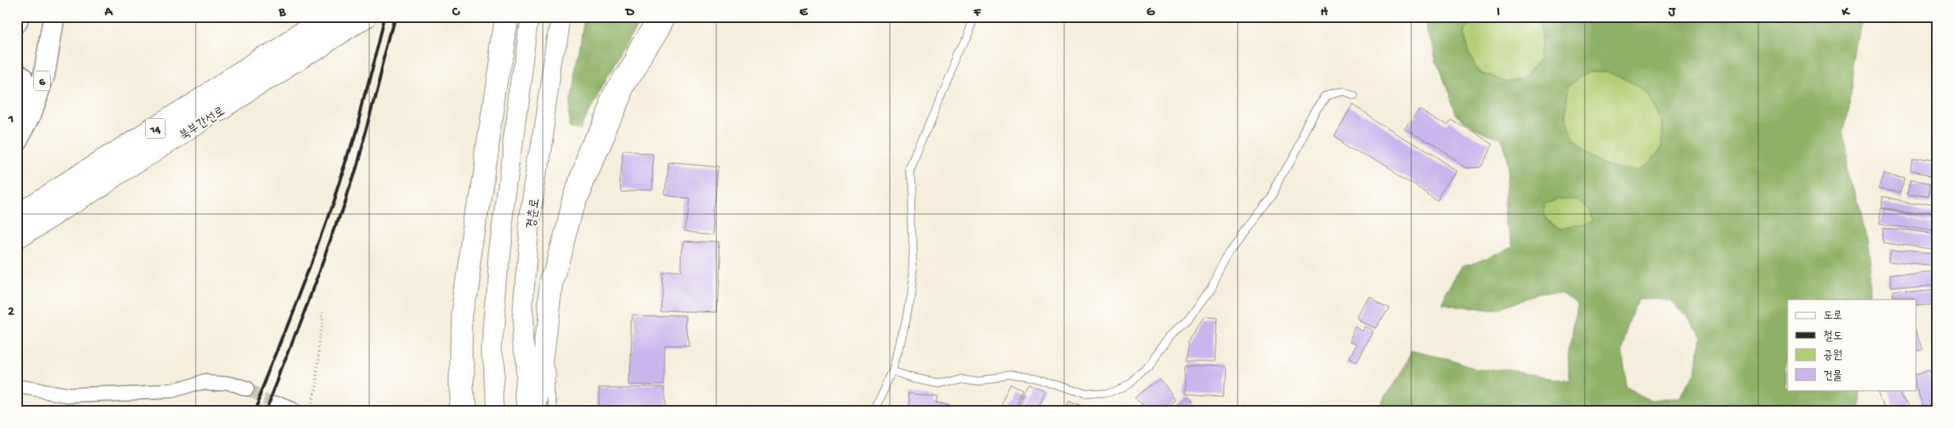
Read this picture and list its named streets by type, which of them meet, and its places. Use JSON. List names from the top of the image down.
{
  "streets": {
    "highway": ["북부간선로", "14"],
    "main road": ["6", "경춘로"]
  },
  "legend": [
    "도로",
    "철도",
    "공원",
    "건물"
  ],
  "grid": {
    "columns": [
      "A",
      "B",
      "C",
      "D",
      "E",
      "F",
      "G",
      "H",
      "I",
      "J",
      "K"
    ],
    "rows": ["1", "2"]
  }
}
